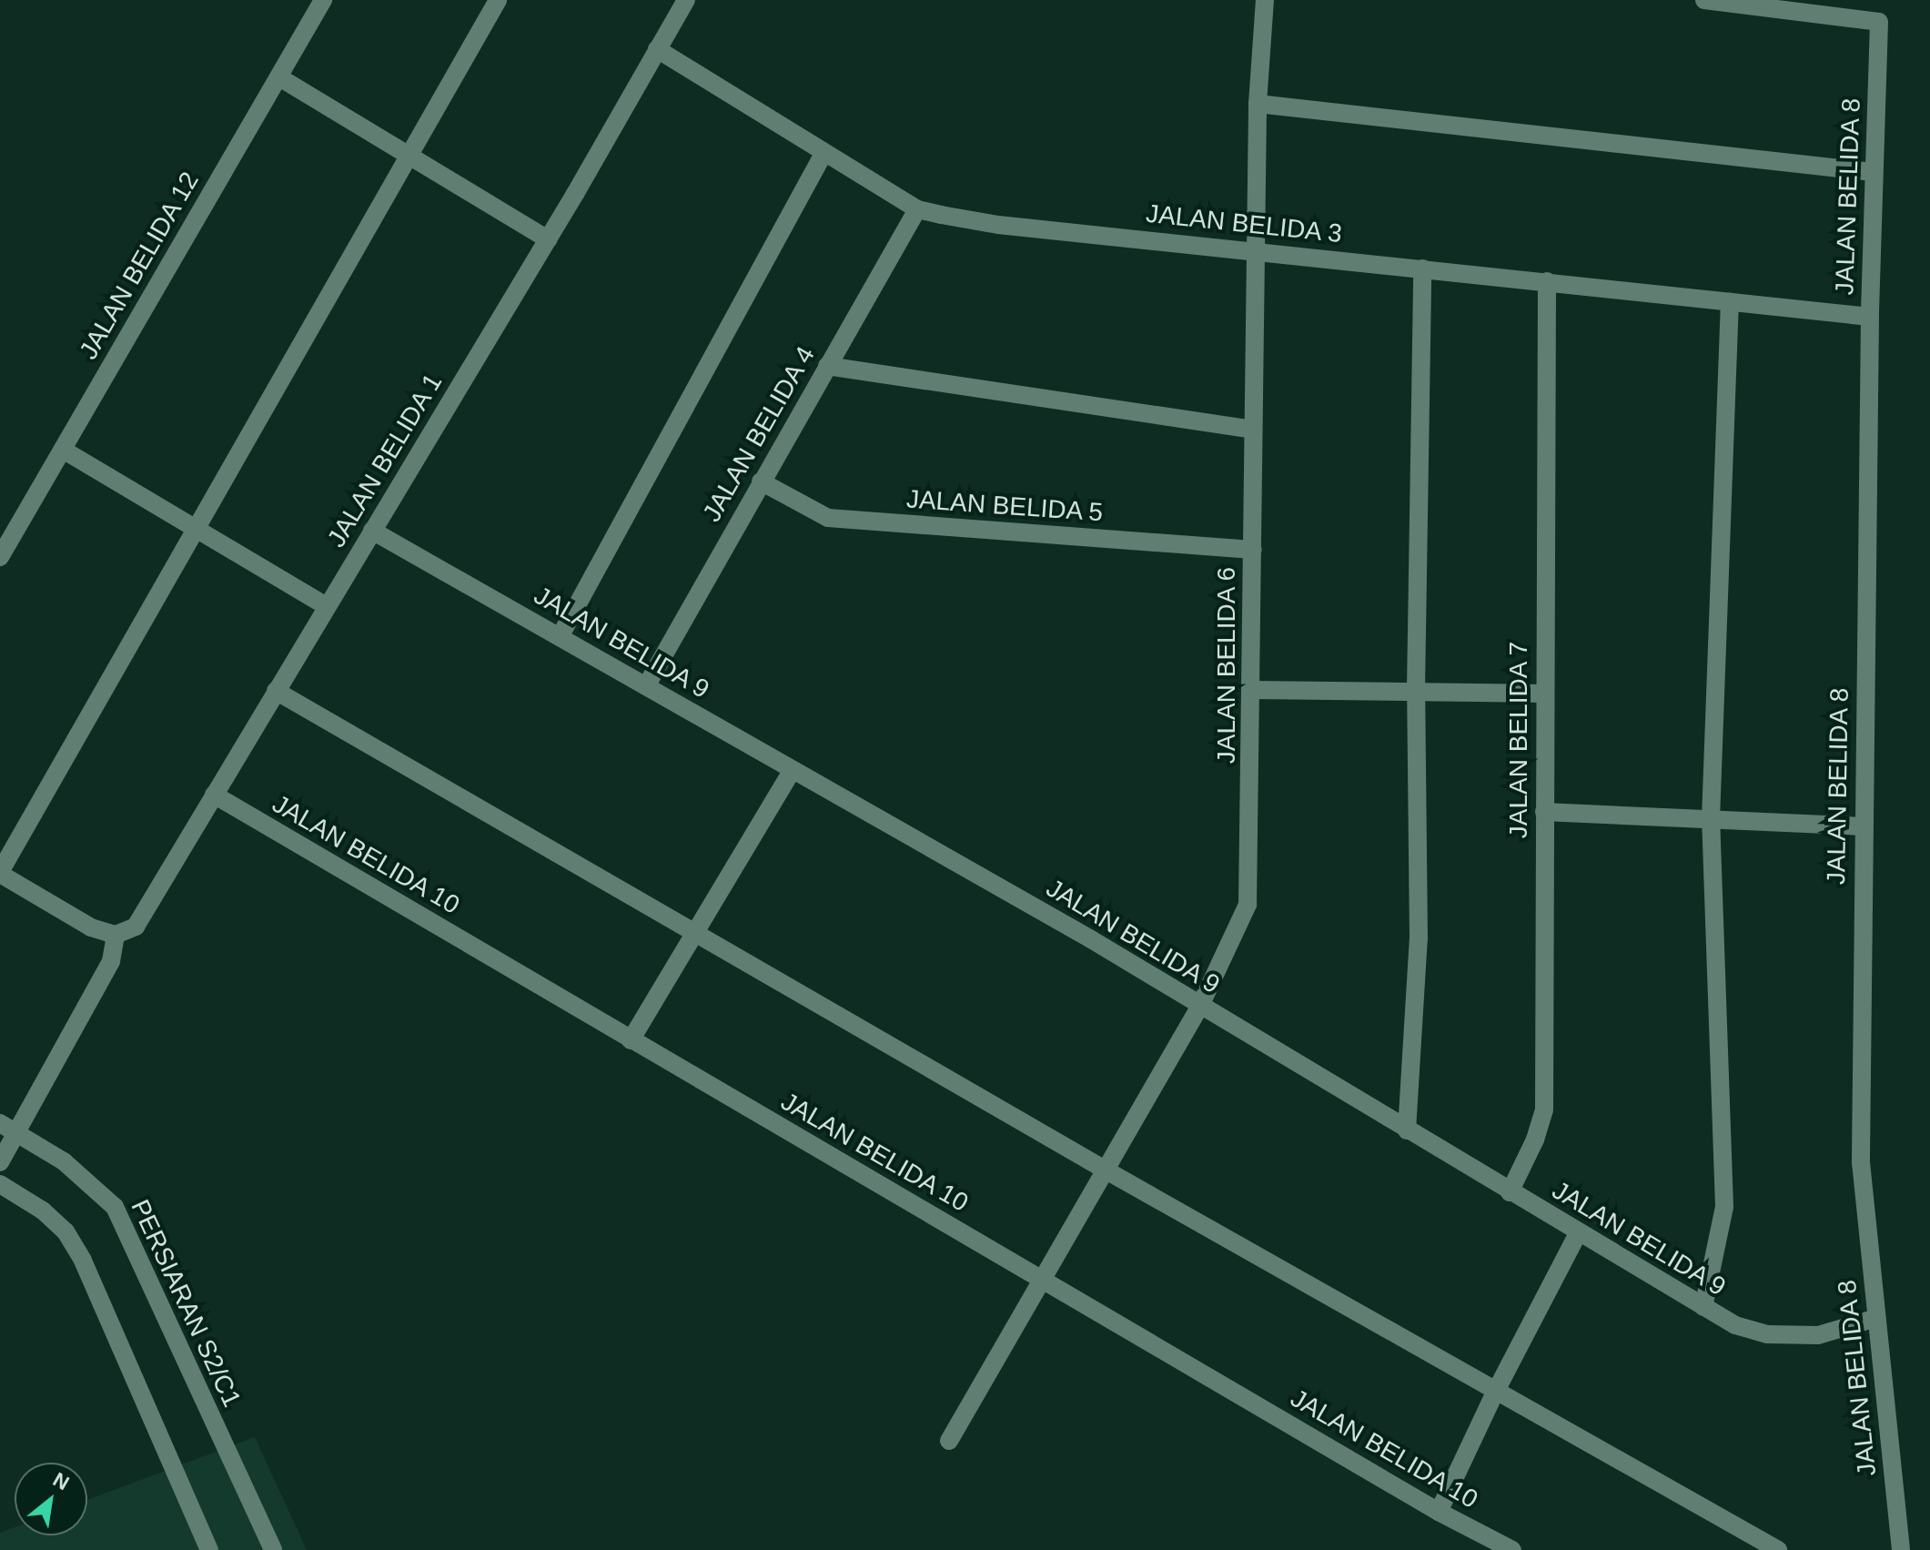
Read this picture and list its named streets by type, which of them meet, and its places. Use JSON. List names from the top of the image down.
{
  "streets": {
    "street": [
      "JALAN BELIDA 8",
      "JALAN BELIDA 3",
      "JALAN BELIDA 12",
      "JALAN BELIDA 4",
      "JALAN BELIDA 1",
      "JALAN BELIDA 5",
      "JALAN BELIDA 9",
      "JALAN BELIDA 6",
      "JALAN BELIDA 7",
      "JALAN BELIDA 10",
      "PERSIARAN S2/C1"
    ]
  },
  "crossings": [
    ["JALAN BELIDA 8", "JALAN BELIDA 3"],
    ["JALAN BELIDA 8", "JALAN BELIDA 9"],
    ["JALAN BELIDA 3", "JALAN BELIDA 4"],
    ["JALAN BELIDA 3", "JALAN BELIDA 1"],
    ["JALAN BELIDA 3", "JALAN BELIDA 6"],
    ["JALAN BELIDA 3", "JALAN BELIDA 7"],
    ["JALAN BELIDA 4", "JALAN BELIDA 5"],
    ["JALAN BELIDA 4", "JALAN BELIDA 9"],
    ["JALAN BELIDA 1", "JALAN BELIDA 9"],
    ["JALAN BELIDA 1", "JALAN BELIDA 10"],
    ["JALAN BELIDA 5", "JALAN BELIDA 6"],
    ["JALAN BELIDA 9", "JALAN BELIDA 6"],
    ["JALAN BELIDA 9", "JALAN BELIDA 7"],
    ["JALAN BELIDA 6", "JALAN BELIDA 10"]
  ],
  "north": "top right"
}
